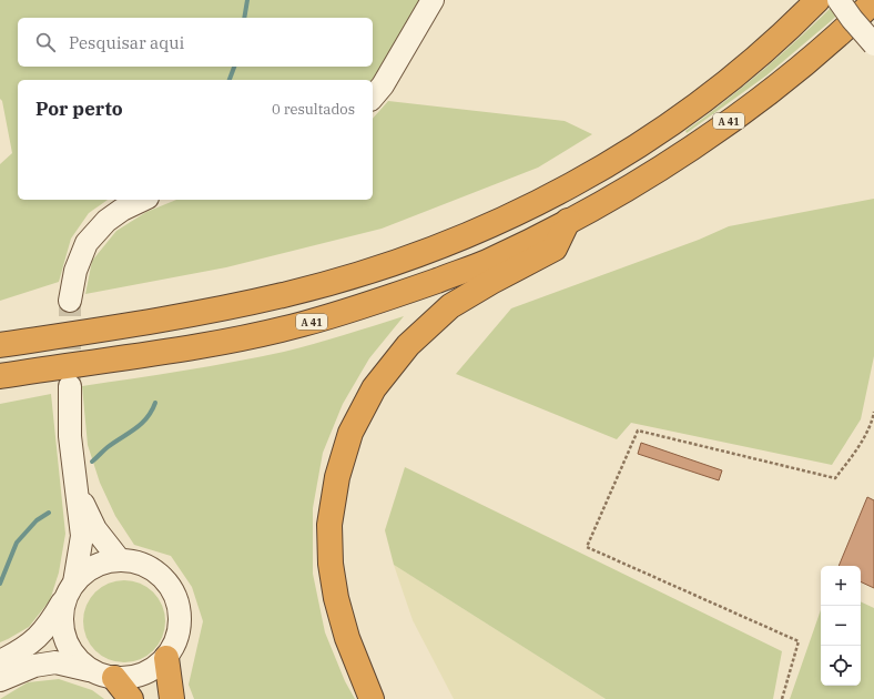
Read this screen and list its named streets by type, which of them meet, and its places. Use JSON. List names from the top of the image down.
{
  "streets": {
    "highway": ["A 41"]
  },
  "page": {
    "search": "Pesquisar aqui",
    "heading": ["Por perto", "0 resultados"],
    "map_buttons": ["+", "−"]
  }
}
